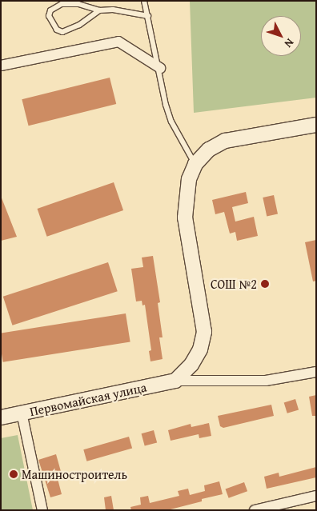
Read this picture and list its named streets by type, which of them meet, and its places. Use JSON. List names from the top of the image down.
{
  "streets": {
    "main road": ["Первомайская улица"]
  },
  "places": ["СОШ №2", "Машиностроитель"],
  "north": "bottom right"
}
